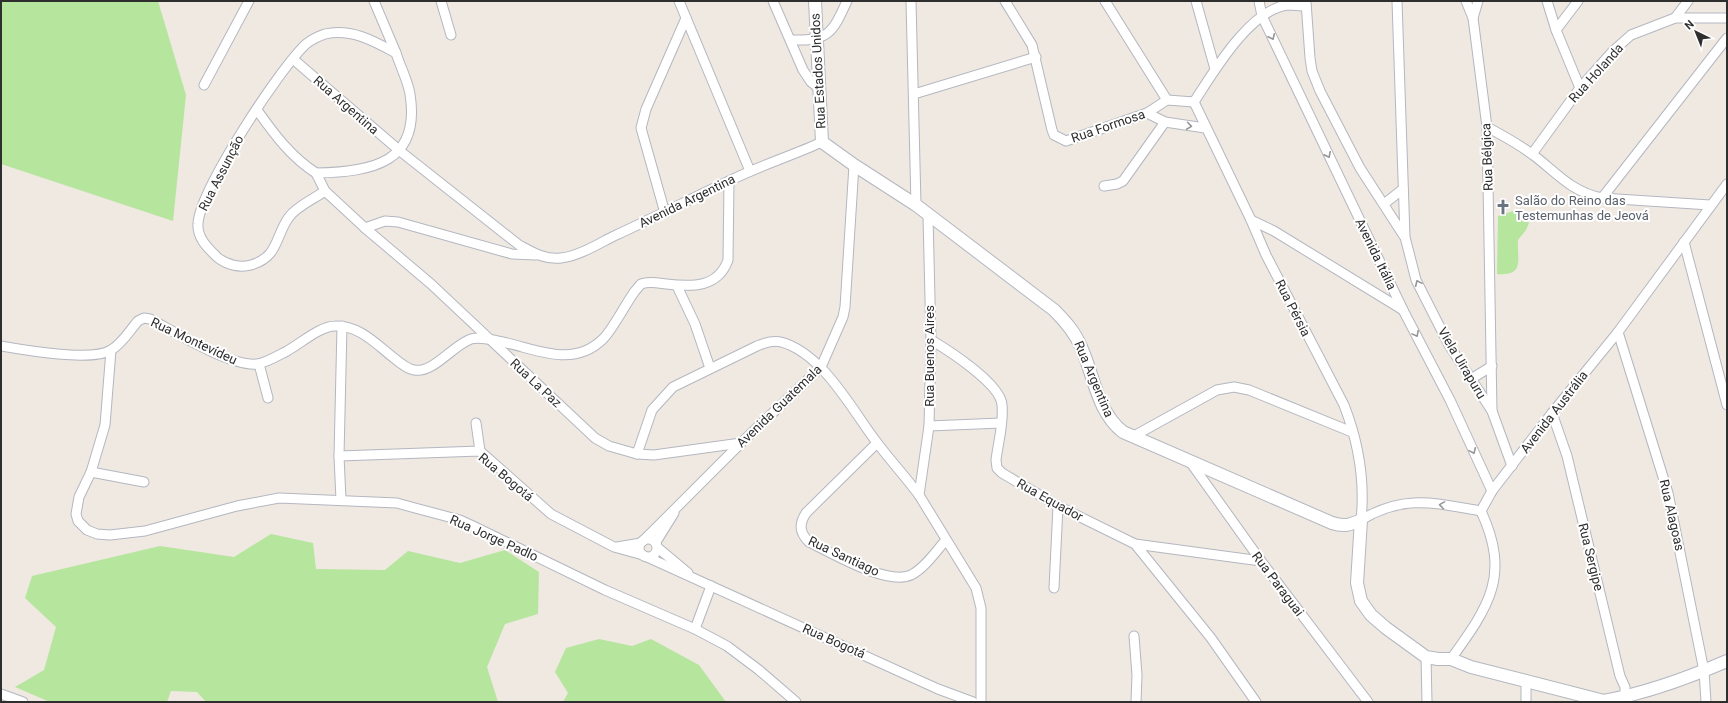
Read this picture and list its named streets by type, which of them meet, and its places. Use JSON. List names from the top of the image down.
{
  "streets": {
    "main road": ["Rua Estados Unidos", "Rua Argentina"],
    "street": [
      "Rua Holanda",
      "Rua Formosa",
      "Rua Bélgica",
      "Rua Assunção",
      "Avenida Argentina",
      "Avenida Itália",
      "Rua Pérsia",
      "Rua Montevídeu",
      "Rua Buenos Aires",
      "Viela Uirapuru",
      "Rua La Paz",
      "Avenida Guatemala",
      "Avenida Austrália",
      "Rua Bogotá",
      "Rua Equador",
      "Rua Alagoas",
      "Rua Jorge Padlo",
      "Rua Santiago",
      "Rua Sergipe",
      "Rua Paraguai"
    ]
  },
  "crossings": [
    ["Rua Estados Unidos", "Rua Argentina"],
    ["Rua Estados Unidos", "Avenida Argentina"],
    ["Rua Argentina", "Rua Assunção"],
    ["Rua Argentina", "Avenida Argentina"],
    ["Rua Argentina", "Rua Pérsia"],
    ["Rua Argentina", "Rua Buenos Aires"],
    ["Rua Argentina", "Avenida Guatemala"],
    ["Rua Argentina", "Rua Paraguai"],
    ["Rua Bélgica", "Viela Uirapuru"],
    ["Avenida Itália", "Avenida Austrália"],
    ["Rua Buenos Aires", "Rua Equador"],
    ["Viela Uirapuru", "Avenida Austrália"],
    ["Rua La Paz", "Avenida Guatemala"],
    ["Avenida Guatemala", "Rua Bogotá"],
    ["Avenida Austrália", "Rua Alagoas"],
    ["Avenida Austrália", "Rua Sergipe"],
    ["Rua Equador", "Rua Paraguai"]
  ],
  "one_way": ["Viela Uirapuru"],
  "places": {
    "church": ["Salão do Reino das Testemunhas de Jeová"]
  },
  "north": "top left"
}
